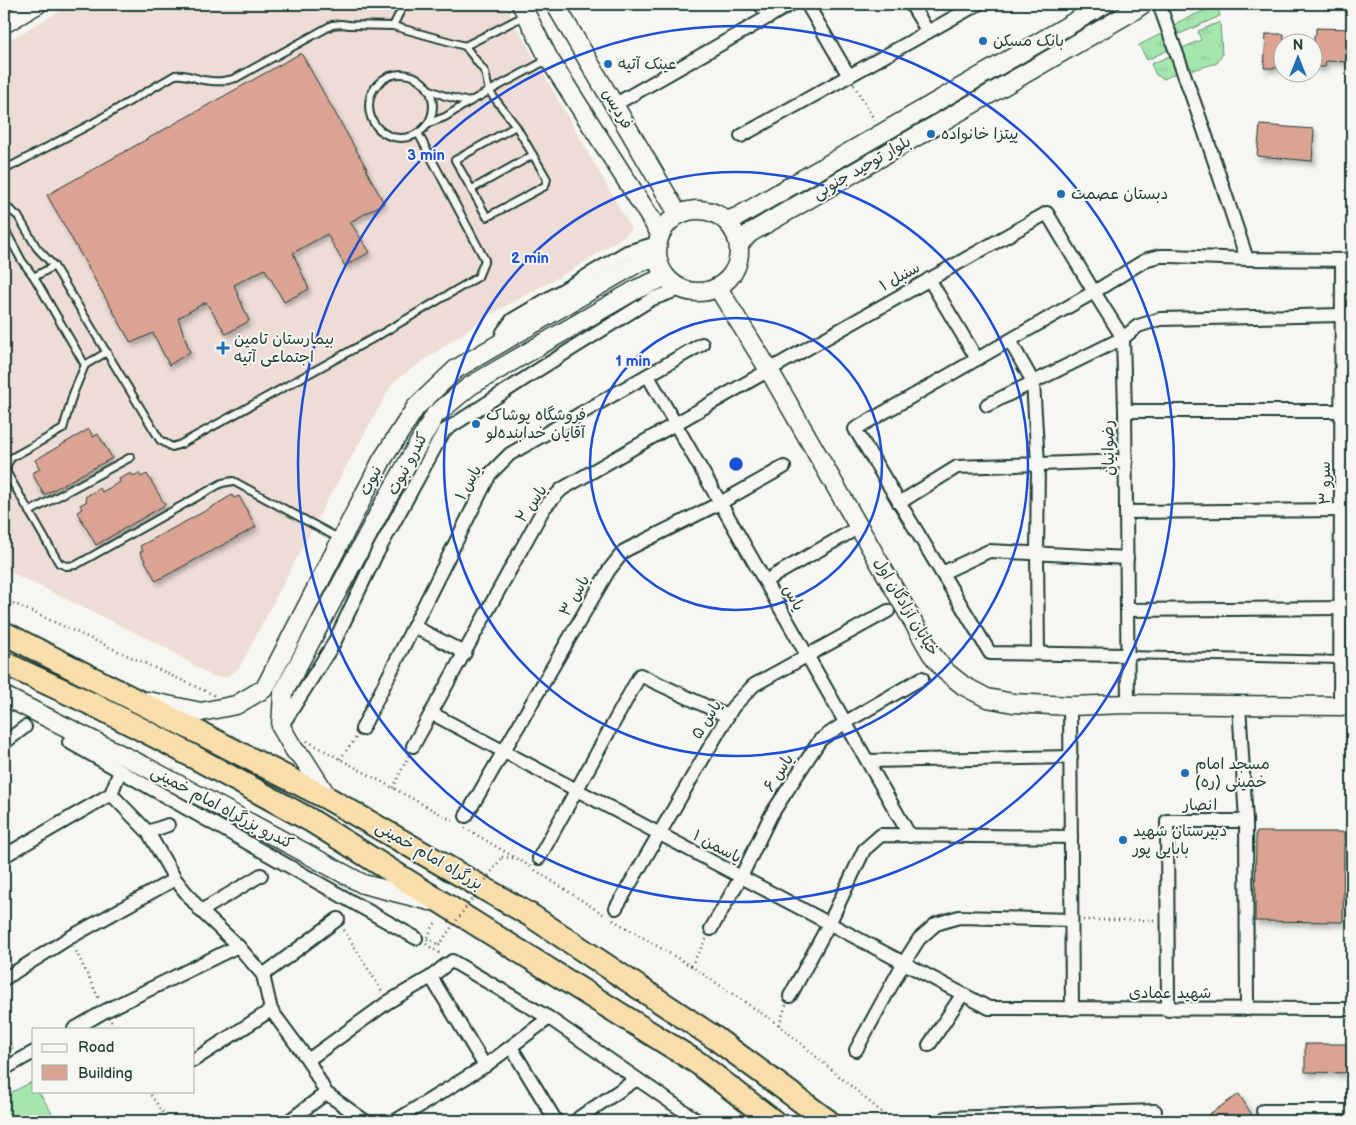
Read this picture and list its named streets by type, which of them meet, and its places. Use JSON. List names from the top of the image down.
{
  "streets": {
    "highway": ["بزرگراه امام خمینی"],
    "main road": [
      "فردیس",
      "بلوار توحید جنوبی",
      "نبوت",
      "خیابان آزادگان اول",
      "کندرو بزرگراه امام خمینی"
    ],
    "street": [
      "سنبل ۱",
      "رضوانیان",
      "کندرو نبوت",
      "یاس ۱",
      "سرو ۳",
      "یاس ۲",
      "یاس ۳",
      "یاس",
      "یاس ۵",
      "یاس ۶",
      "انصار",
      "یاسمن ۱",
      "شهید عمادی"
    ]
  },
  "crossings": [
    ["فردیس", "بلوار توحید جنوبی"],
    ["فردیس", "کندرو نبوت"],
    ["فردیس", "نبوت"],
    ["فردیس", "خیابان آزادگان اول"],
    ["بلوار توحید جنوبی", "کندرو نبوت"],
    ["بلوار توحید جنوبی", "نبوت"],
    ["بلوار توحید جنوبی", "خیابان آزادگان اول"],
    ["سنبل ۱", "یاس ۲"],
    ["سنبل ۱", "خیابان آزادگان اول"],
    ["رضوانیان", "خیابان آزادگان اول"],
    ["کندرو نبوت", "نبوت"],
    ["کندرو نبوت", "خیابان آزادگان اول"],
    ["نبوت", "خیابان آزادگان اول"],
    ["نبوت", "بزرگراه امام خمینی"],
    ["یاس ۱", "یاس"],
    ["سرو ۳", "خیابان آزادگان اول"],
    ["یاس ۲", "یاس"],
    ["یاس ۲", "خیابان آزادگان اول"],
    ["یاس ۲", "یاسمن ۱"],
    ["یاس ۳", "یاس"],
    ["یاس ۳", "یاسمن ۱"],
    ["یاس", "یاس ۵"],
    ["یاس", "یاس ۶"],
    ["یاس ۵", "یاسمن ۱"],
    ["یاس ۶", "یاسمن ۱"],
    ["انصار", "شهید عمادی"],
    ["کندرو بزرگراه امام خمینی", "بزرگراه امام خمینی"],
    ["یاسمن ۱", "شهید عمادی"]
  ],
  "places": {
    "other": [
      "بانک مسکن",
      "عینک آتیه",
      "پیتزا خانواده",
      "دبستان عصمت",
      "فروشگاه پوشاک آقایان خدابنده‌لو",
      "مسجد امام خمینی (ره)",
      "دبیرستان شهید بابایی پور"
    ],
    "health": ["بیمارستان تامین اجتماعی آتیه"]
  },
  "legend": ["Road", "Building"],
  "north": "top",
  "rings": ["3 min", "2 min", "1 min"]
}
